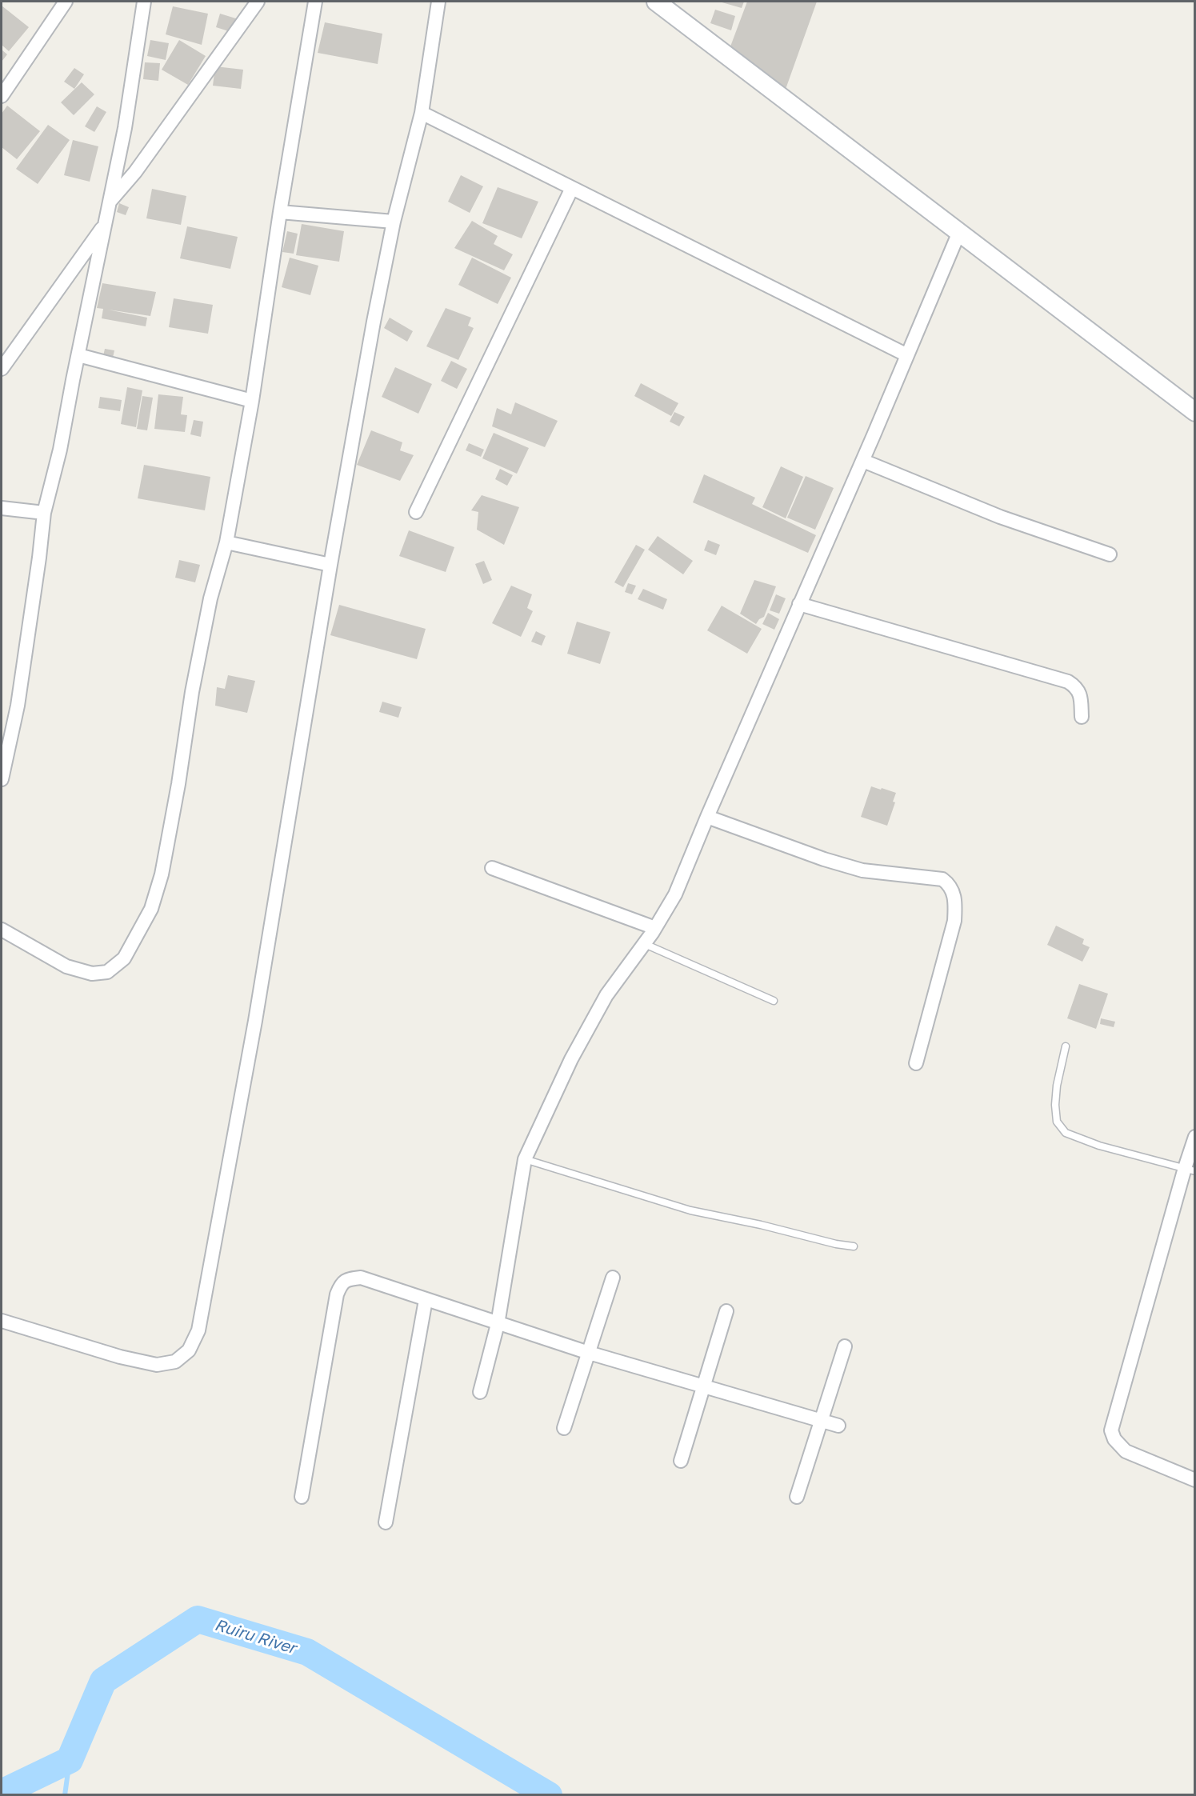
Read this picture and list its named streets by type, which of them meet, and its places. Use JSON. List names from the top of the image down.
{
  "water": ["Ruiru River"]
}
